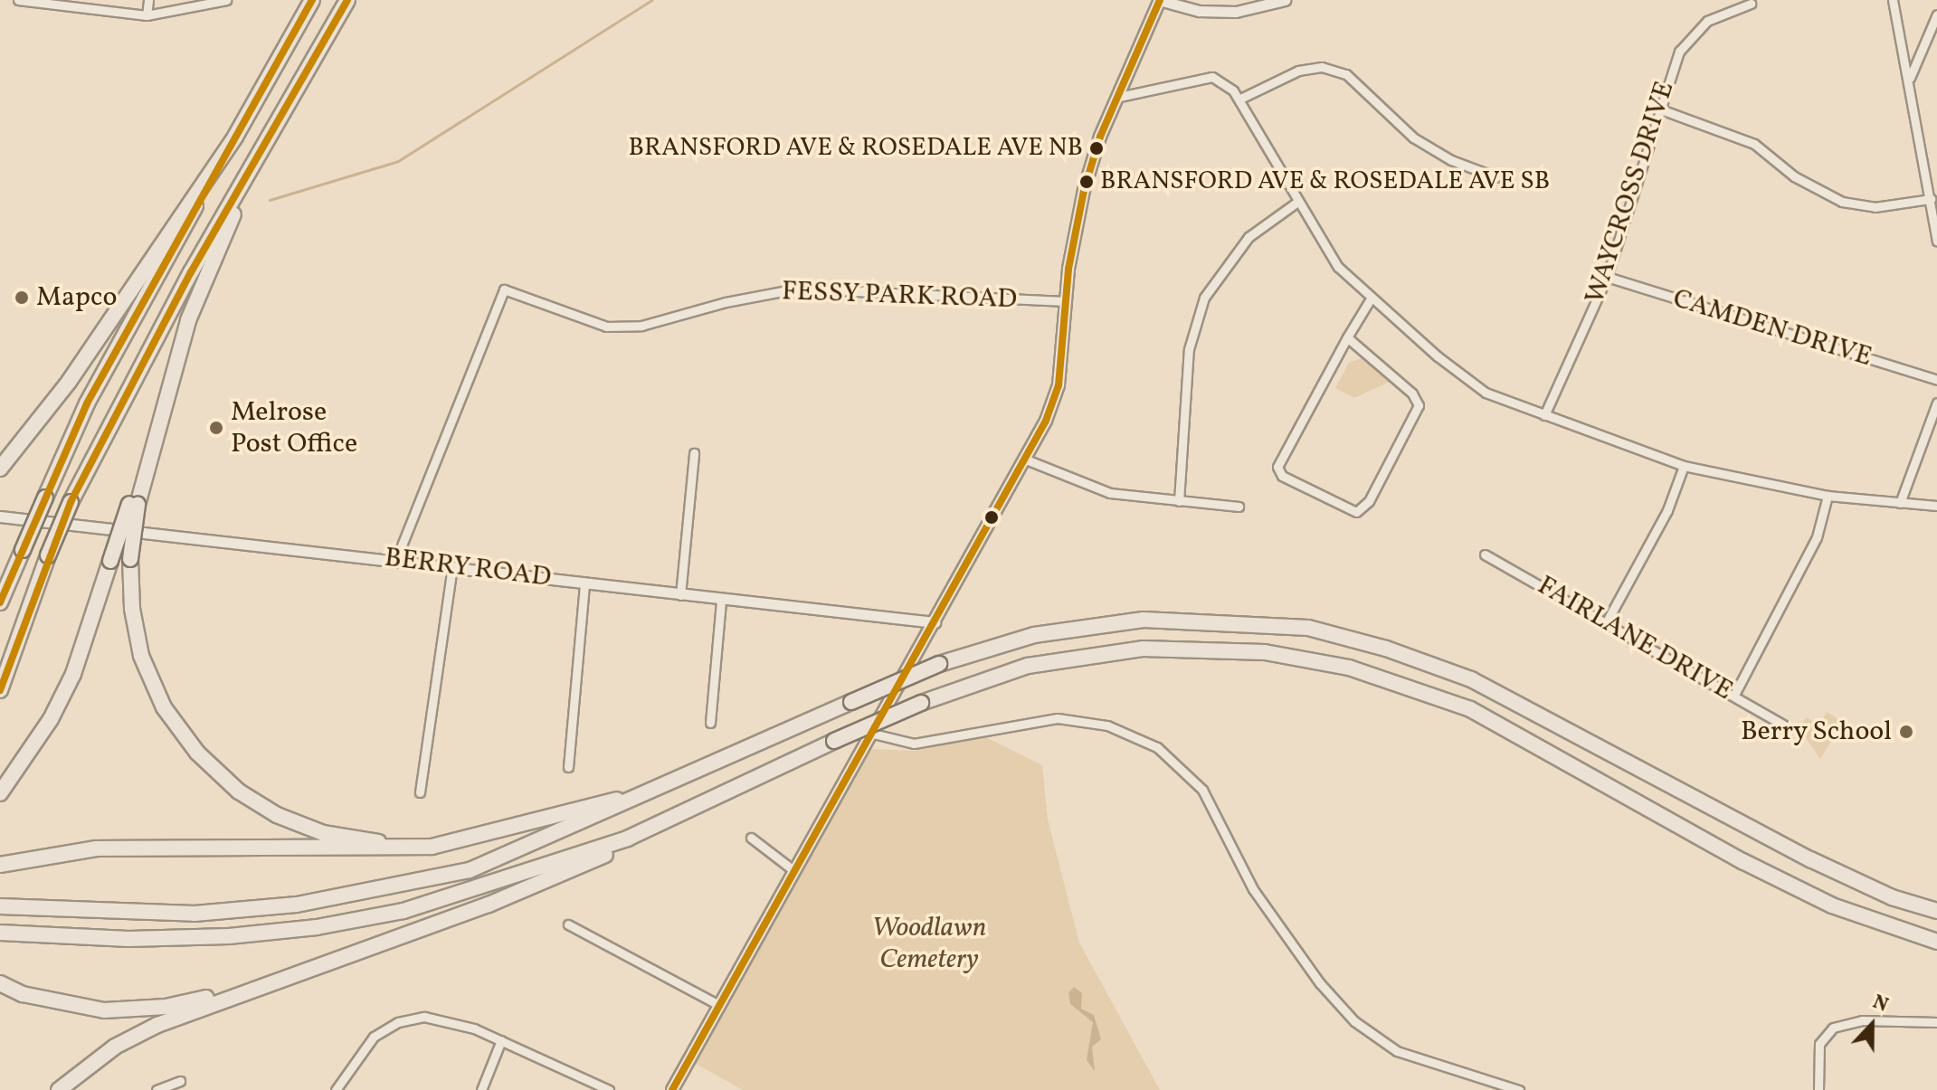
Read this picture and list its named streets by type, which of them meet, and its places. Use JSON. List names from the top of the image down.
{
  "streets": {
    "street": [
      "WAYCROSS DRIVE",
      "FESSY PARK ROAD",
      "CAMDEN DRIVE",
      "BERRY ROAD",
      "FAIRLANE DRIVE"
    ]
  },
  "crossings": [
    ["WAYCROSS DRIVE", "CAMDEN DRIVE"],
    ["FESSY PARK ROAD", "BERRY ROAD"]
  ],
  "parks": ["Woodlawn Cemetery"],
  "places": [
    "BRANSFORD AVE & ROSEDALE AVE NB",
    "BRANSFORD AVE & ROSEDALE AVE SB",
    "Mapco",
    "Melrose Post Office",
    "Berry School"
  ],
  "north": "top"
}
